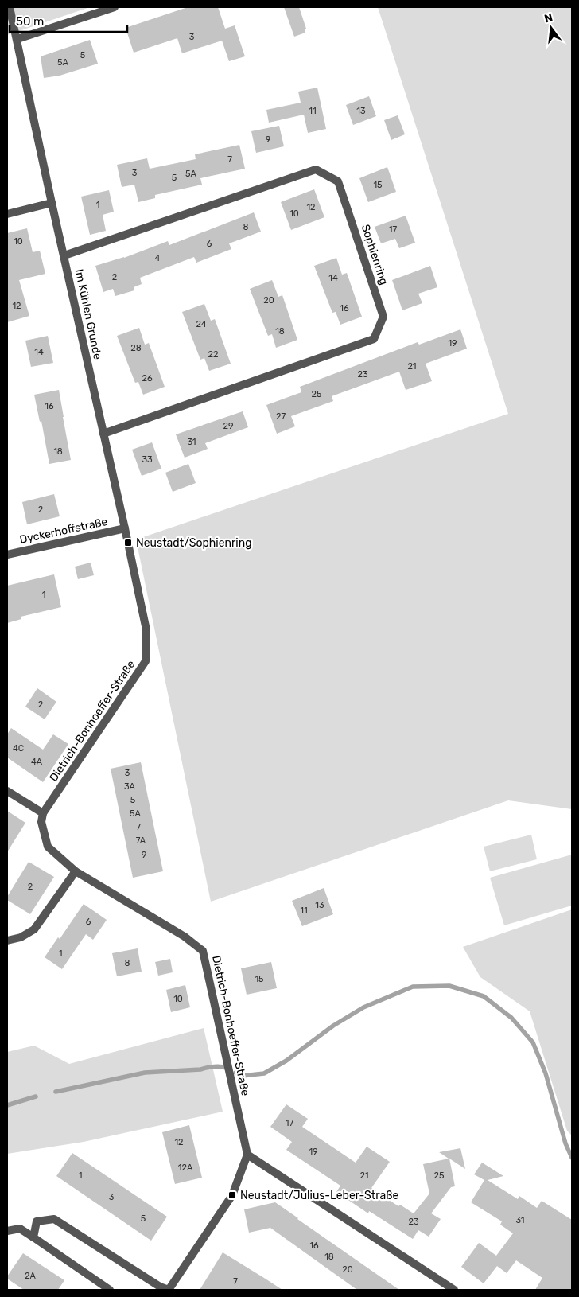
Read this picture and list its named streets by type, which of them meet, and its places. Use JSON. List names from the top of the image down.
{
  "streets": {
    "street": [
      "Sophienring",
      "Im Kühlen Grunde",
      "Dyckerhoffstraße",
      "Dietrich-Bonhoeffer-Straße"
    ]
  },
  "crossings": [
    ["Sophienring", "Im Kühlen Grunde"],
    ["Im Kühlen Grunde", "Dyckerhoffstraße"],
    ["Im Kühlen Grunde", "Dietrich-Bonhoeffer-Straße"]
  ],
  "places": {
    "transit": ["Neustadt/Sophienring", "Neustadt/Julius-Leber-Straße"]
  },
  "house_numbers": [
    "3",
    "5",
    "5A",
    "11",
    "13",
    "9",
    "7",
    "3",
    "5A",
    "5",
    "15",
    "1",
    "12",
    "10",
    "8",
    "17",
    "10",
    "6",
    "4",
    "2",
    "14",
    "20",
    "12",
    "16",
    "24",
    "18",
    "19",
    "28",
    "14",
    "22",
    "21",
    "23",
    "26",
    "25",
    "16",
    "27",
    "29",
    "31",
    "18",
    "33",
    "2",
    "1",
    "2",
    "4C",
    "4A",
    "3",
    "3A",
    "5",
    "5A",
    "7",
    "7A",
    "9",
    "2",
    "13",
    "11",
    "6",
    "1",
    "8",
    "15",
    "10",
    "17",
    "12",
    "19",
    "12A",
    "1",
    "21",
    "25",
    "3",
    "5",
    "31",
    "23",
    "16",
    "18",
    "20",
    "2A",
    "7"
  ],
  "scale_bar": "50 m",
  "north": "top"
}
